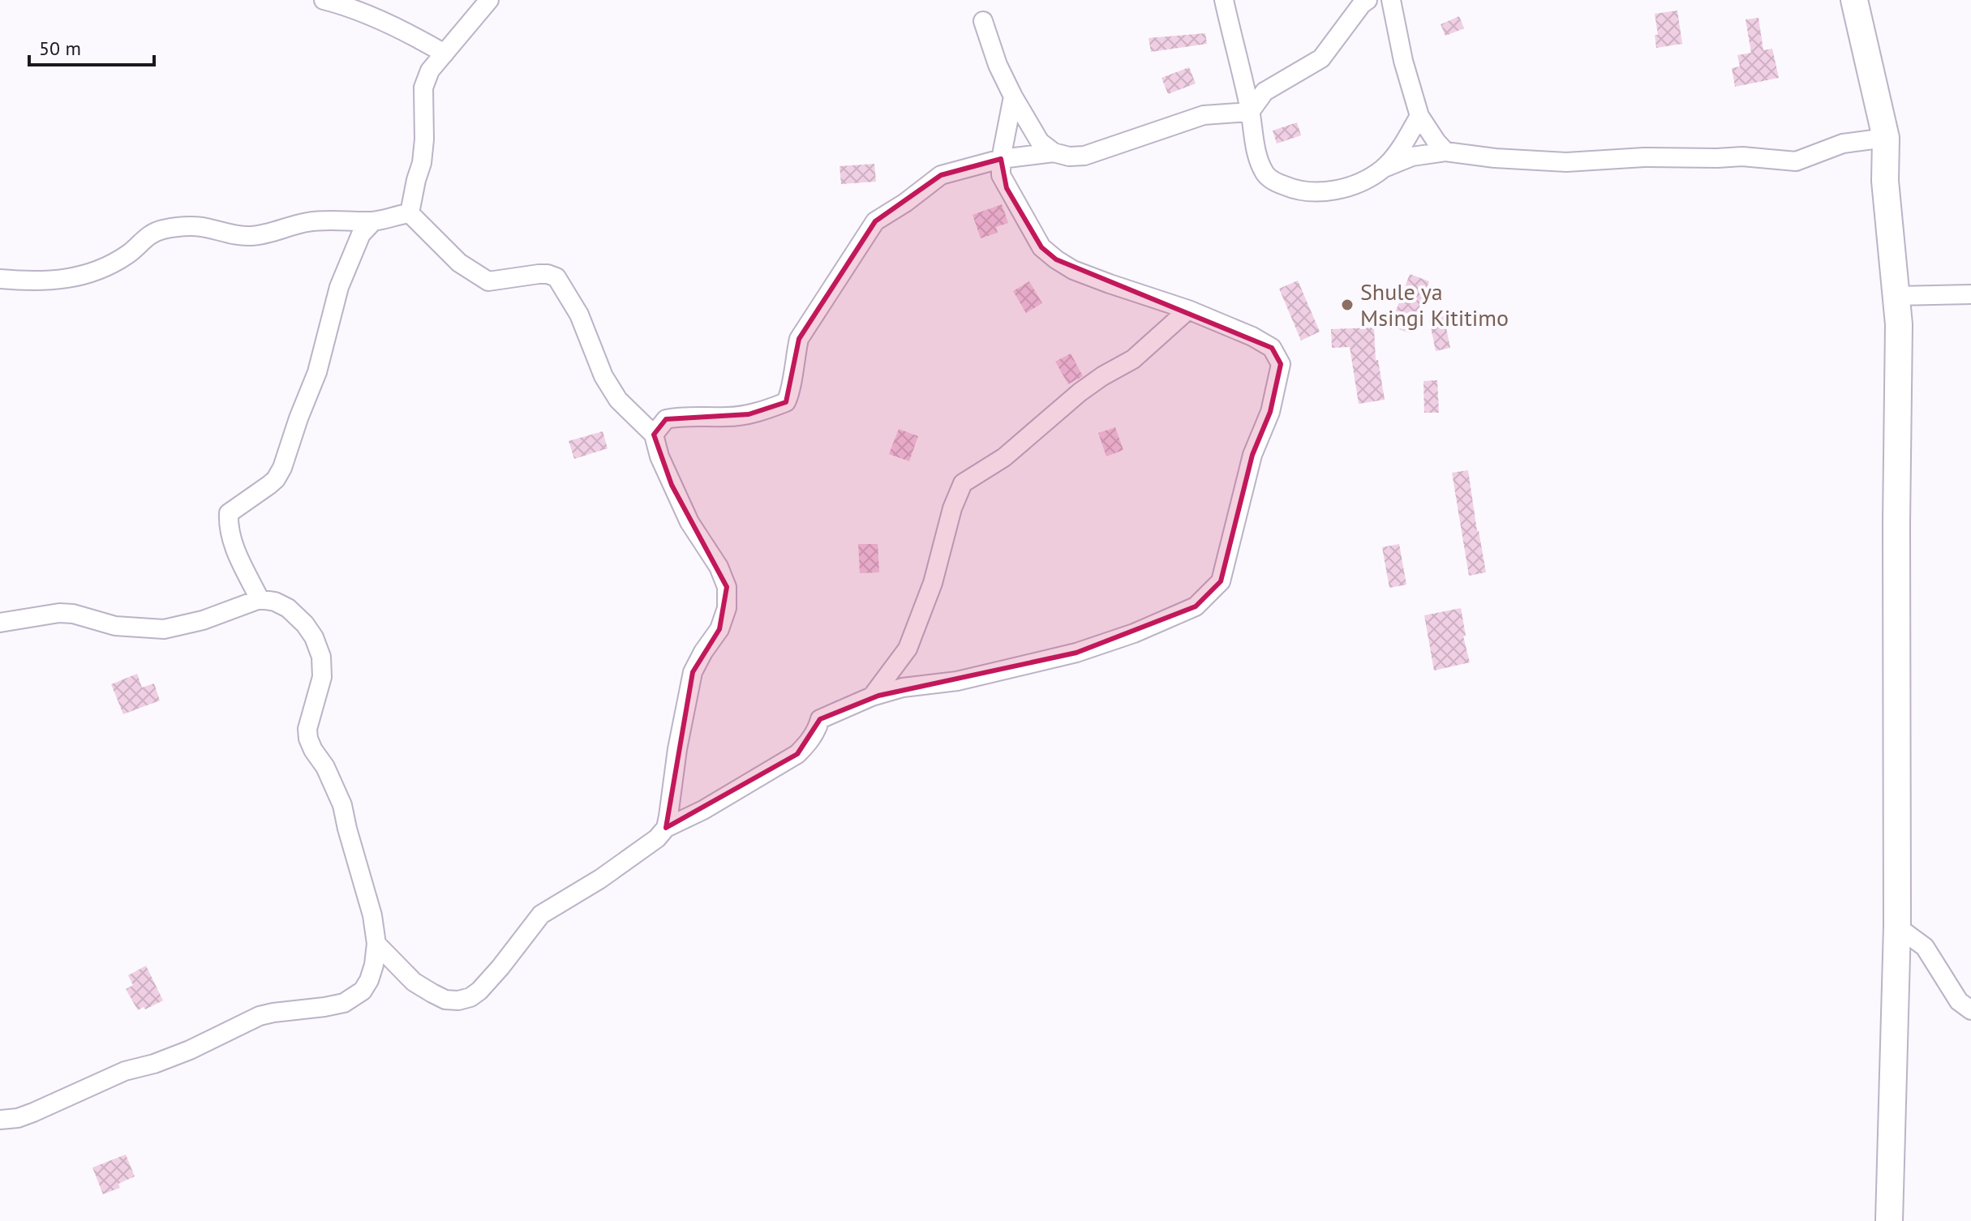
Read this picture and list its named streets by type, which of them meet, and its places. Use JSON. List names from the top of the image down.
{
  "places": ["Shule ya Msingi Kititimo"],
  "scale_bar": "50 m"
}
